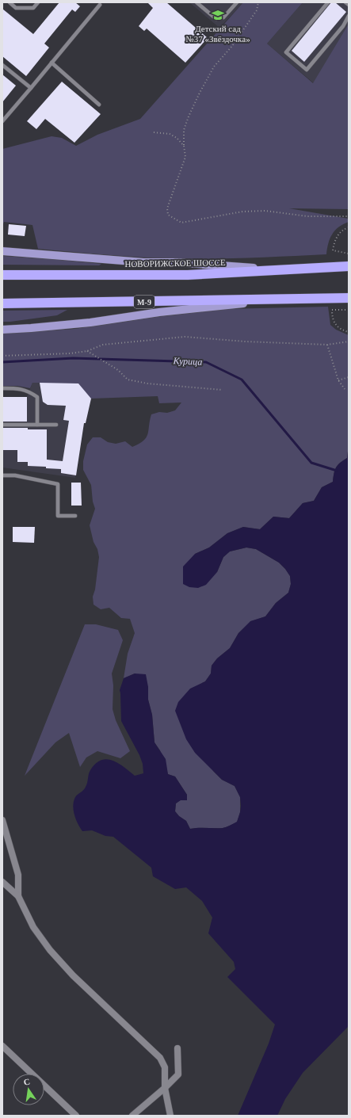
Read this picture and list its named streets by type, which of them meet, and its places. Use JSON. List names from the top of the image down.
{
  "streets": {
    "highway": ["НОВОРИЖСКОЕ ШОССЕ", "М-9"]
  },
  "water": ["Курица"],
  "places": {
    "school or university": ["Детский сад №37 «Звёздочка»"]
  },
  "north": "top"
}
